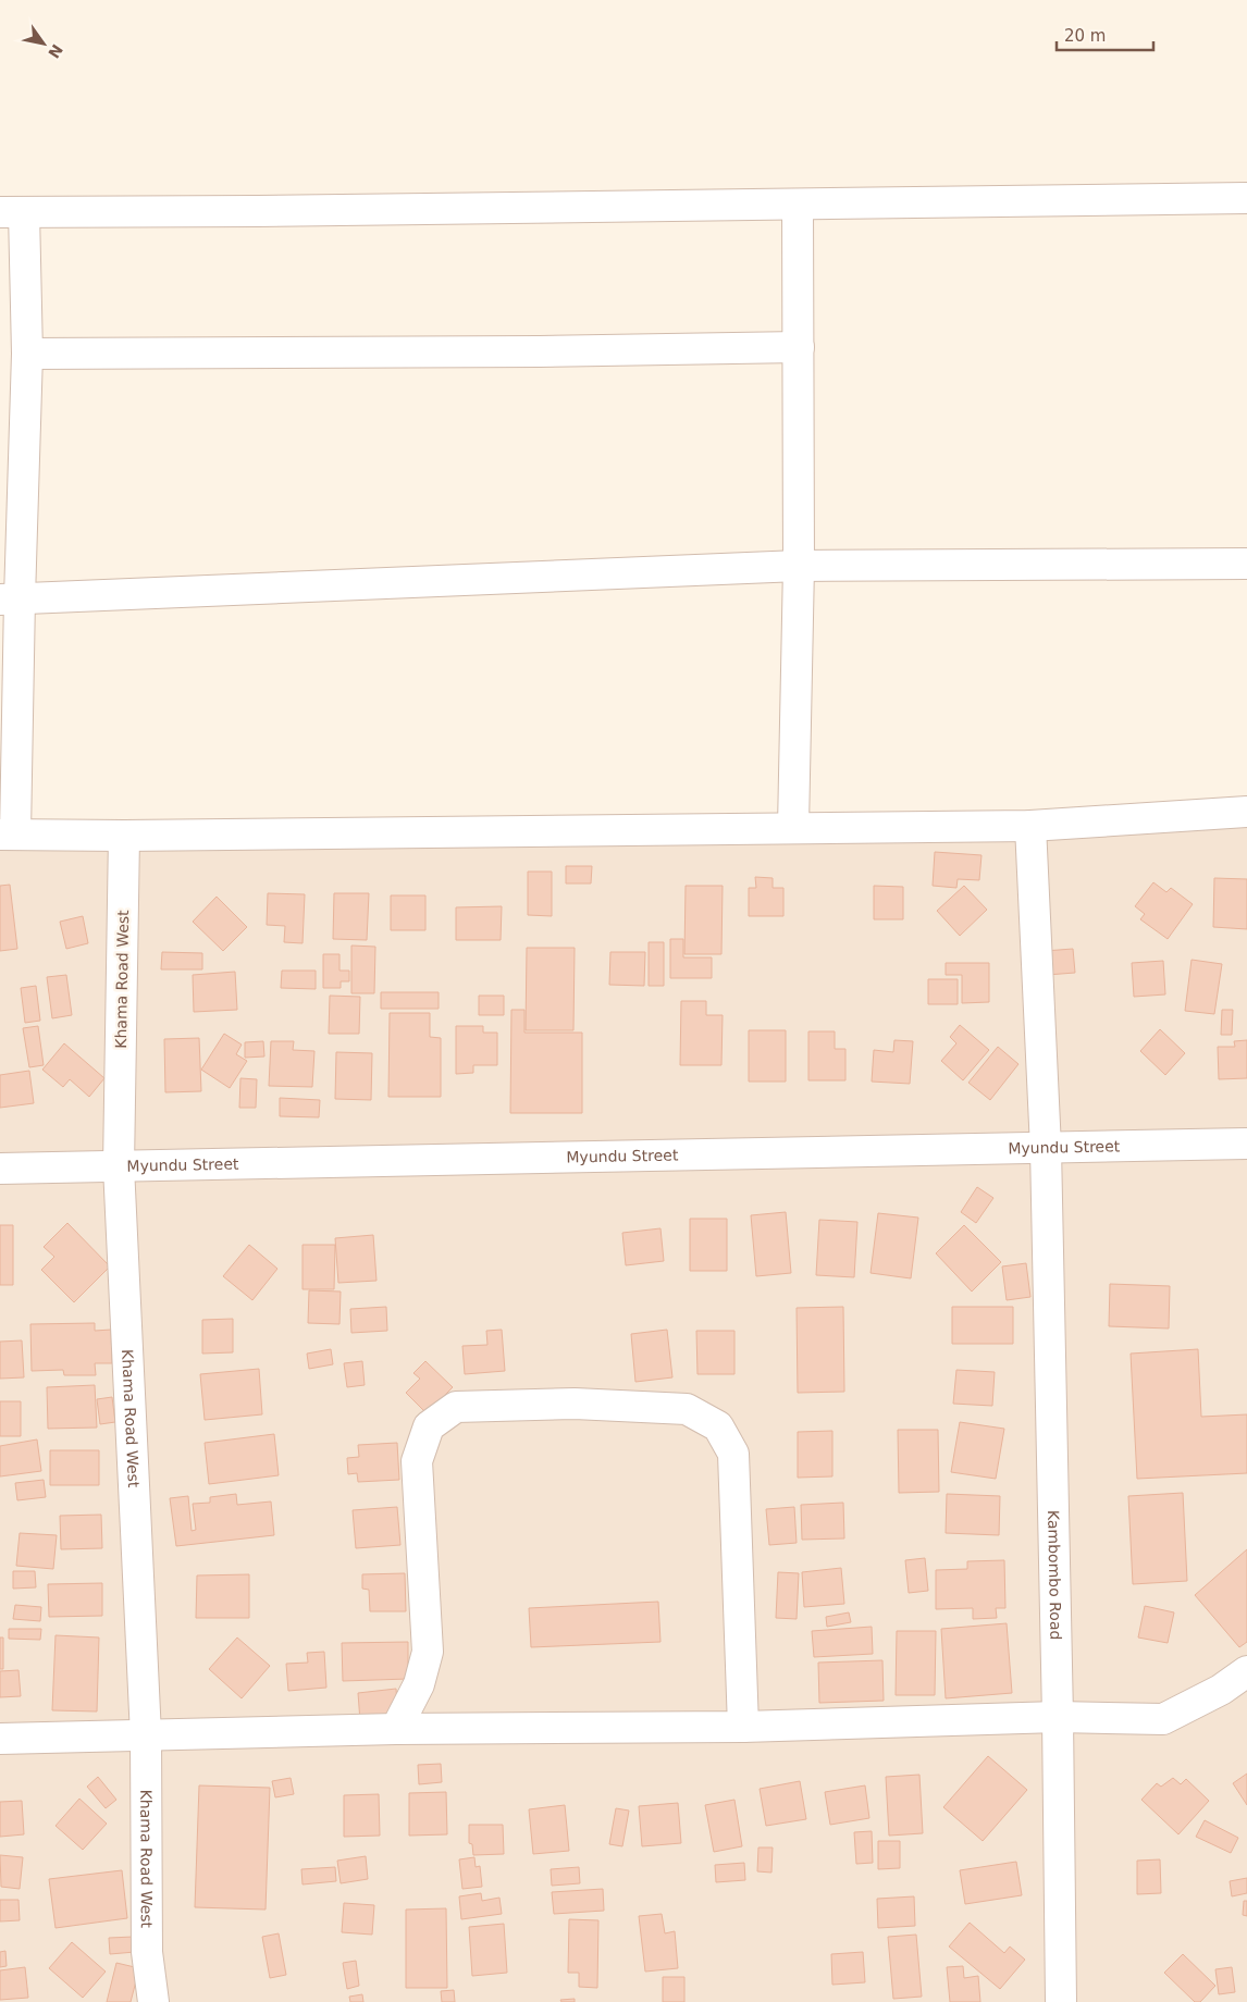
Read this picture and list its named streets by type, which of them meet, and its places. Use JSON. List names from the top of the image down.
{
  "streets": {
    "street": ["Khama Road West", "Myundu Street", "Kambombo Road"]
  },
  "crossings": [
    ["Khama Road West", "Myundu Street"],
    ["Myundu Street", "Kambombo Road"]
  ],
  "scale_bar": "20 m",
  "north": "bottom right"
}
